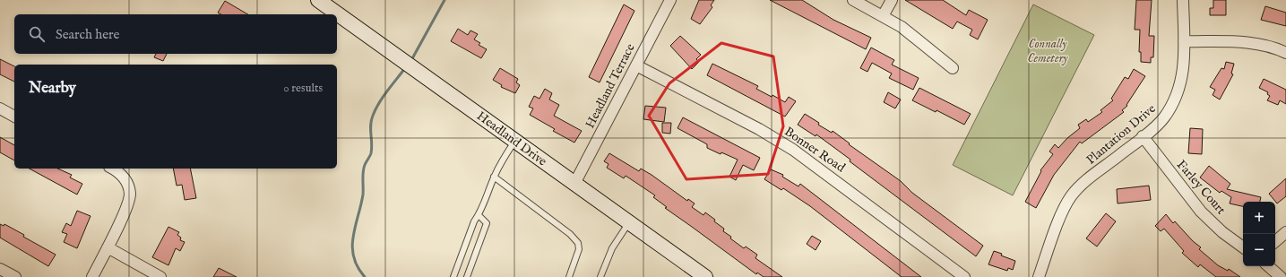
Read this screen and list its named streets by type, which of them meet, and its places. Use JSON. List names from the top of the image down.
{
  "streets": {
    "main road": ["Headland Drive"],
    "street": [
      "Headland Terrace",
      "Plantation Drive",
      "Bonner Road",
      "Farley Court"
    ]
  },
  "crossings": [
    ["Headland Terrace", "Headland Drive"],
    ["Headland Terrace", "Bonner Road"],
    ["Plantation Drive", "Farley Court"]
  ],
  "parks": ["Connally Cemetery"],
  "page": {
    "search": "Search here",
    "heading": ["Nearby", "0 results"],
    "map_buttons": ["+", "−"]
  }
}
